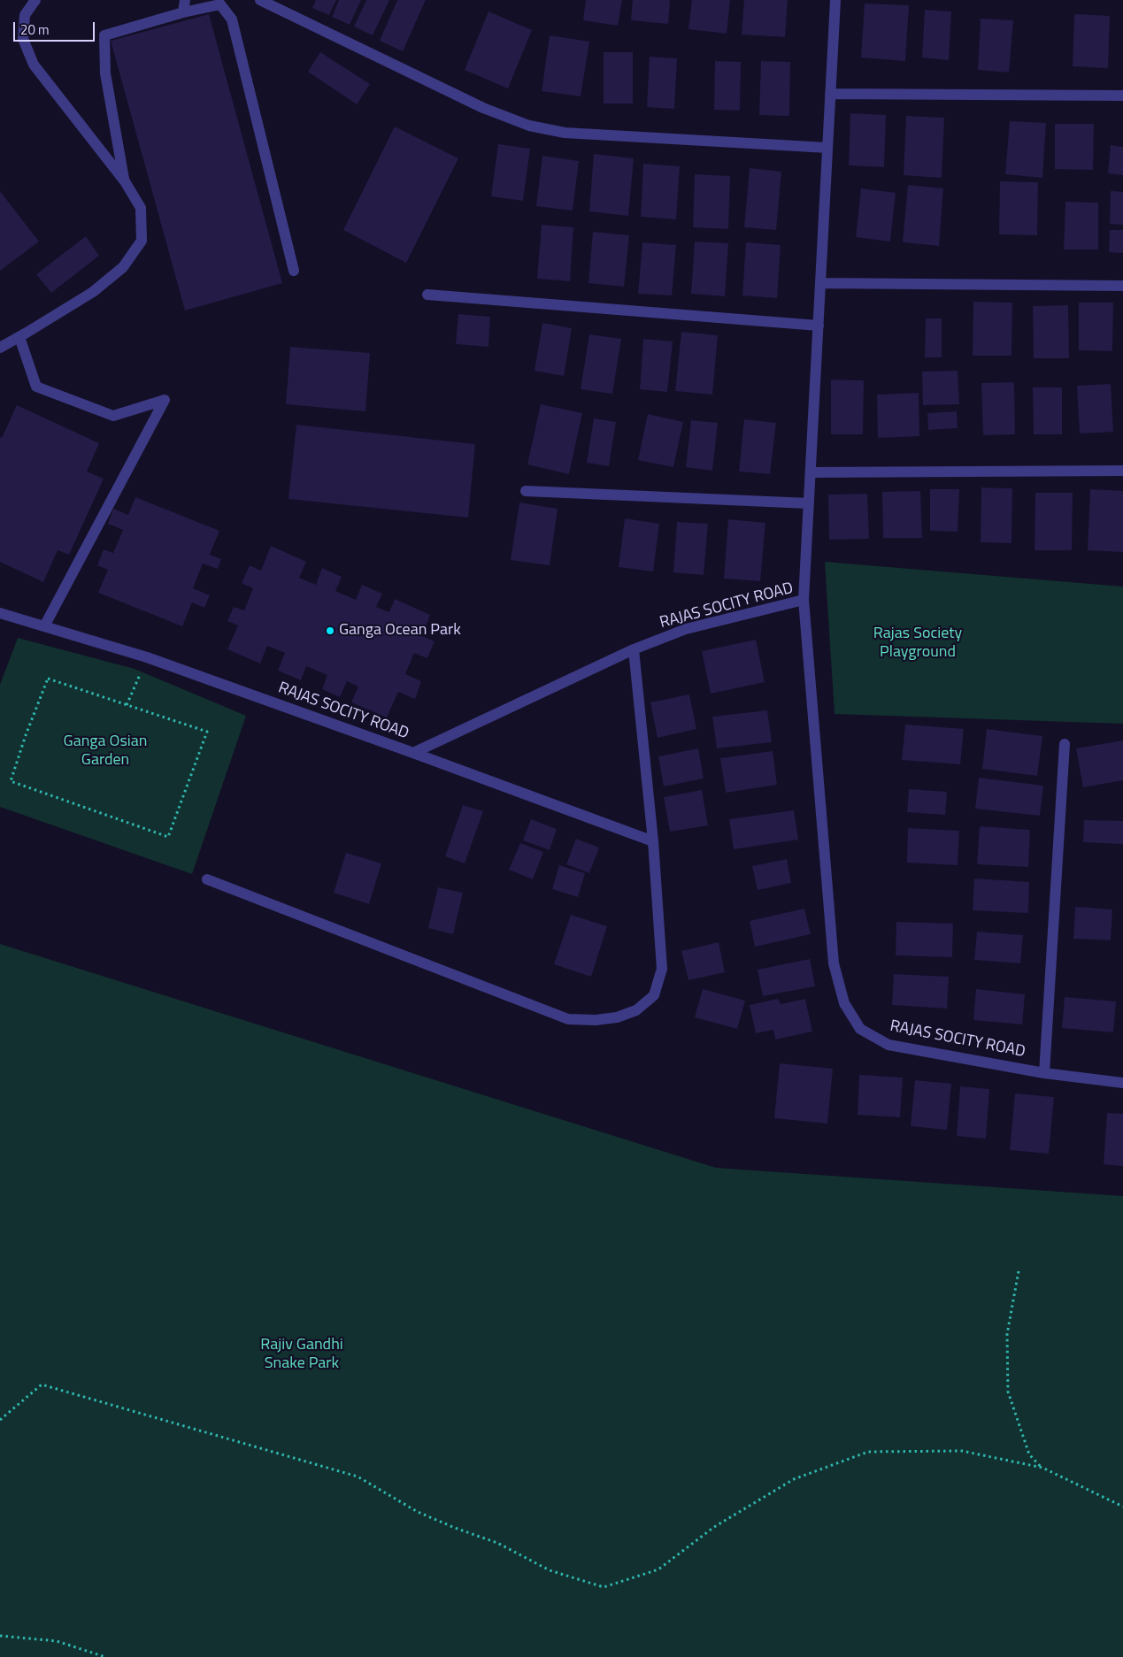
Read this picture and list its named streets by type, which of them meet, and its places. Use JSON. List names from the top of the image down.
{
  "streets": {
    "street": ["RAJAS SOCITY ROAD"]
  },
  "parks": ["Rajas Society Playground", "Ganga Osian Garden", "Rajiv Gandhi Snake Park"],
  "places": ["Ganga Ocean Park"],
  "scale_bar": "20 m"
}
